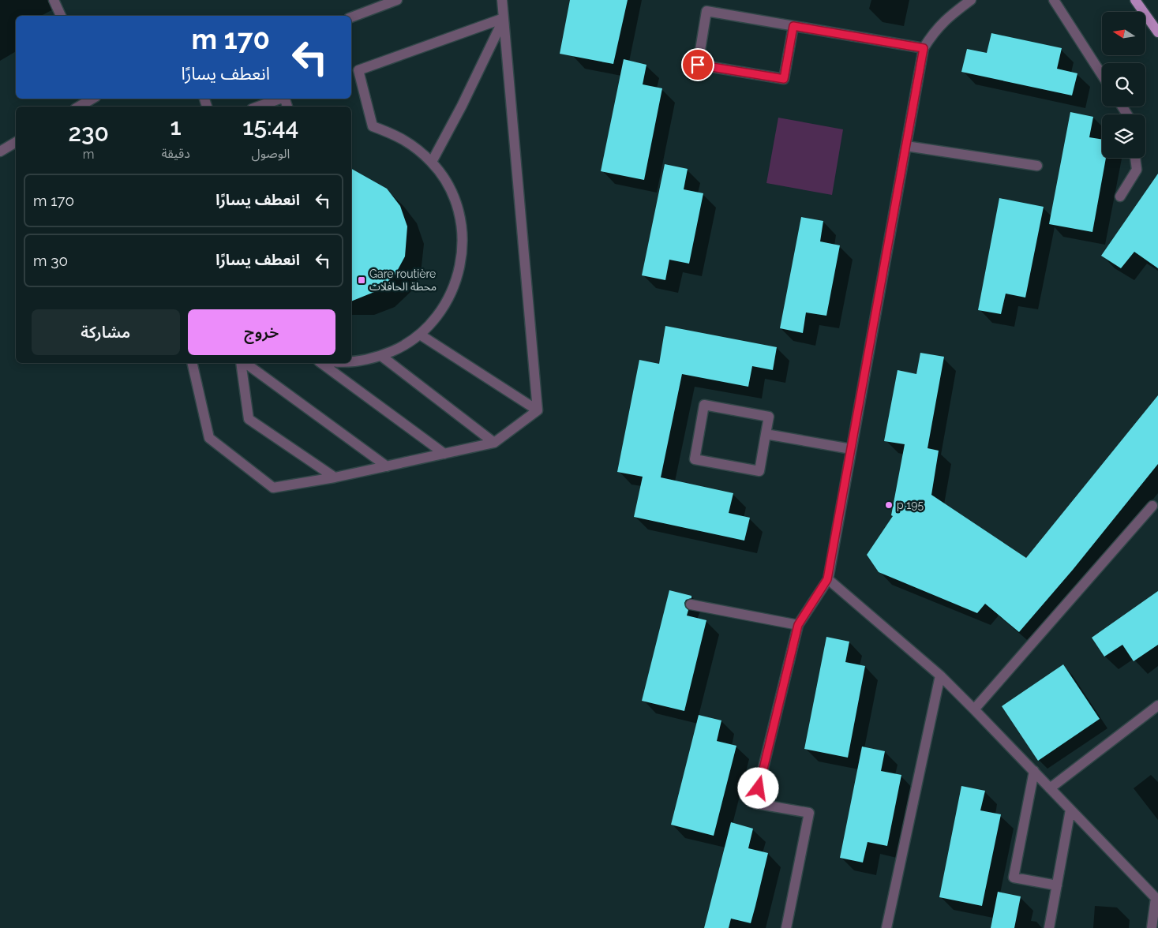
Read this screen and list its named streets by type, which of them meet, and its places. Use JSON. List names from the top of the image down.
{
  "places": {
    "transit": ["Gare routière محطة الحافلات"],
    "other": ["p 195"]
  },
  "north": "left",
  "page": {
    "turn": ["170 m", "انعطف يسارًا"],
    "eta": [
      "15:44",
      "الوصول",
      "1",
      "دقيقة",
      "230",
      "m"
    ],
    "list": [
      {
        "name": "انعطف يسارًا",
        "value": "170 m"
      },
      {
        "name": "انعطف يسارًا",
        "value": "30 m"
      }
    ],
    "buttons": ["خروج", "مشاركة"]
  }
}
